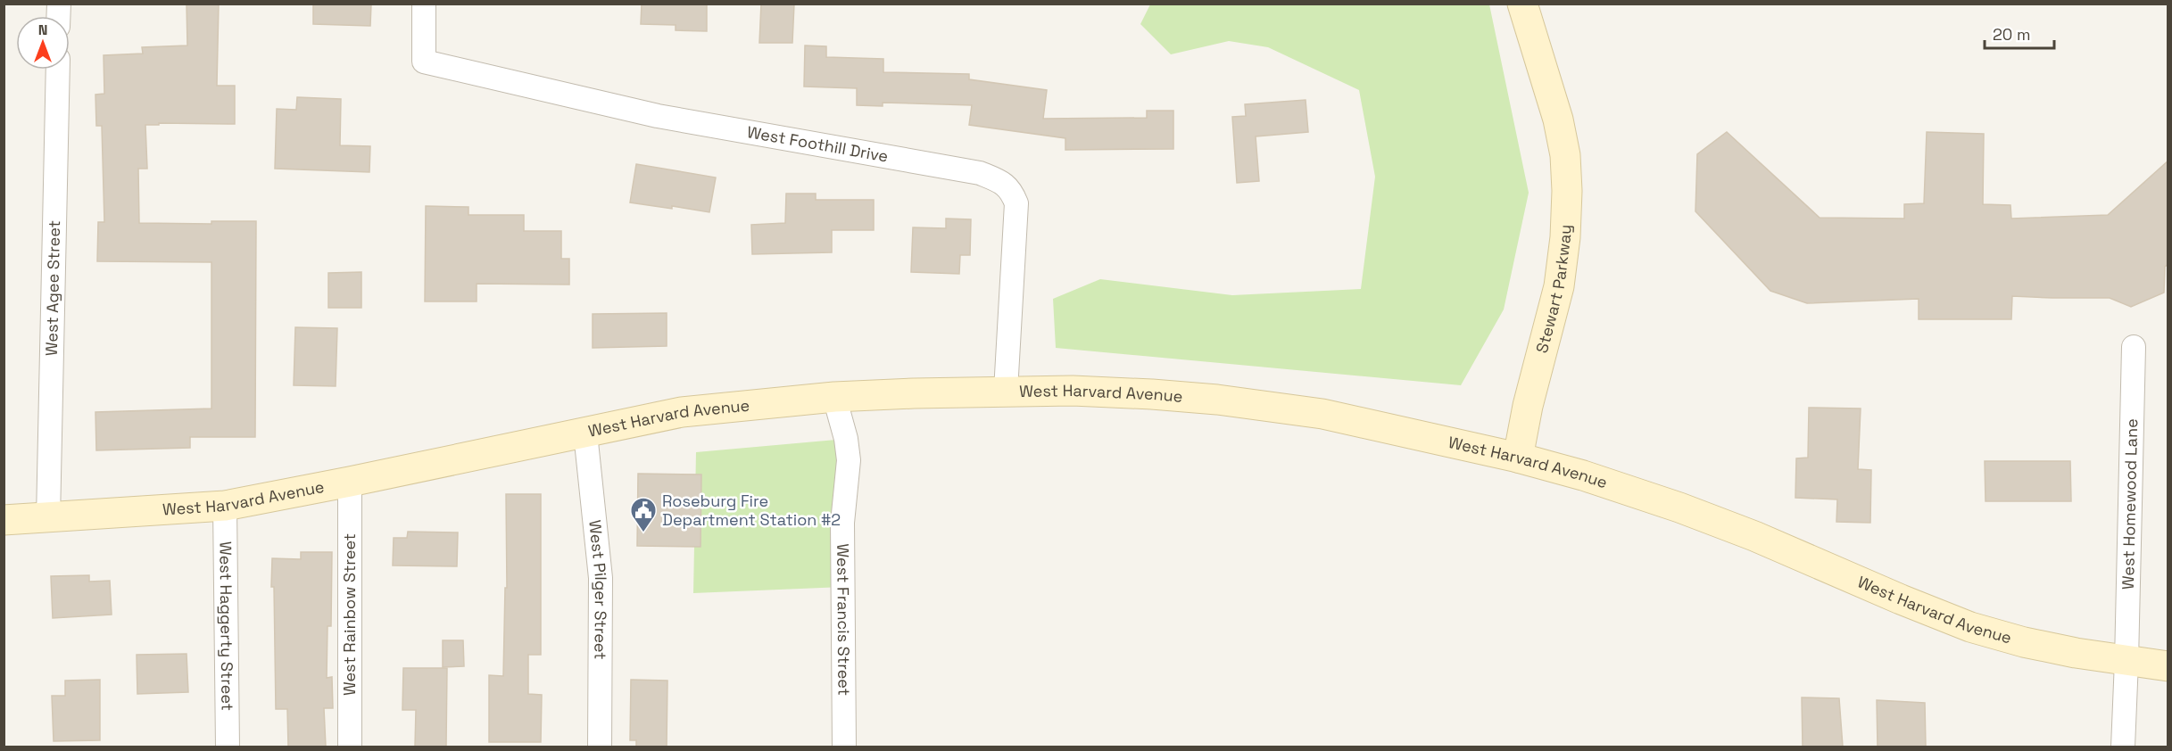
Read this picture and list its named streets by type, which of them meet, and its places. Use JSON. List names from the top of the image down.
{
  "streets": {
    "main road": ["Stewart Parkway", "West Harvard Avenue"],
    "street": [
      "West Foothill Drive",
      "West Agee Street",
      "West Homewood Lane",
      "West Pilger Street",
      "West Rainbow Street",
      "West Francis Street",
      "West Haggerty Street"
    ]
  },
  "crossings": [
    ["West Foothill Drive", "West Harvard Avenue"],
    ["West Agee Street", "West Harvard Avenue"],
    ["Stewart Parkway", "West Harvard Avenue"],
    ["West Harvard Avenue", "West Homewood Lane"],
    ["West Harvard Avenue", "West Pilger Street"],
    ["West Harvard Avenue", "West Rainbow Street"],
    ["West Harvard Avenue", "West Francis Street"],
    ["West Harvard Avenue", "West Haggerty Street"]
  ],
  "places": {
    "public building": ["Roseburg Fire Department Station #2"]
  },
  "scale_bar": "20 m",
  "north": "top"
}
